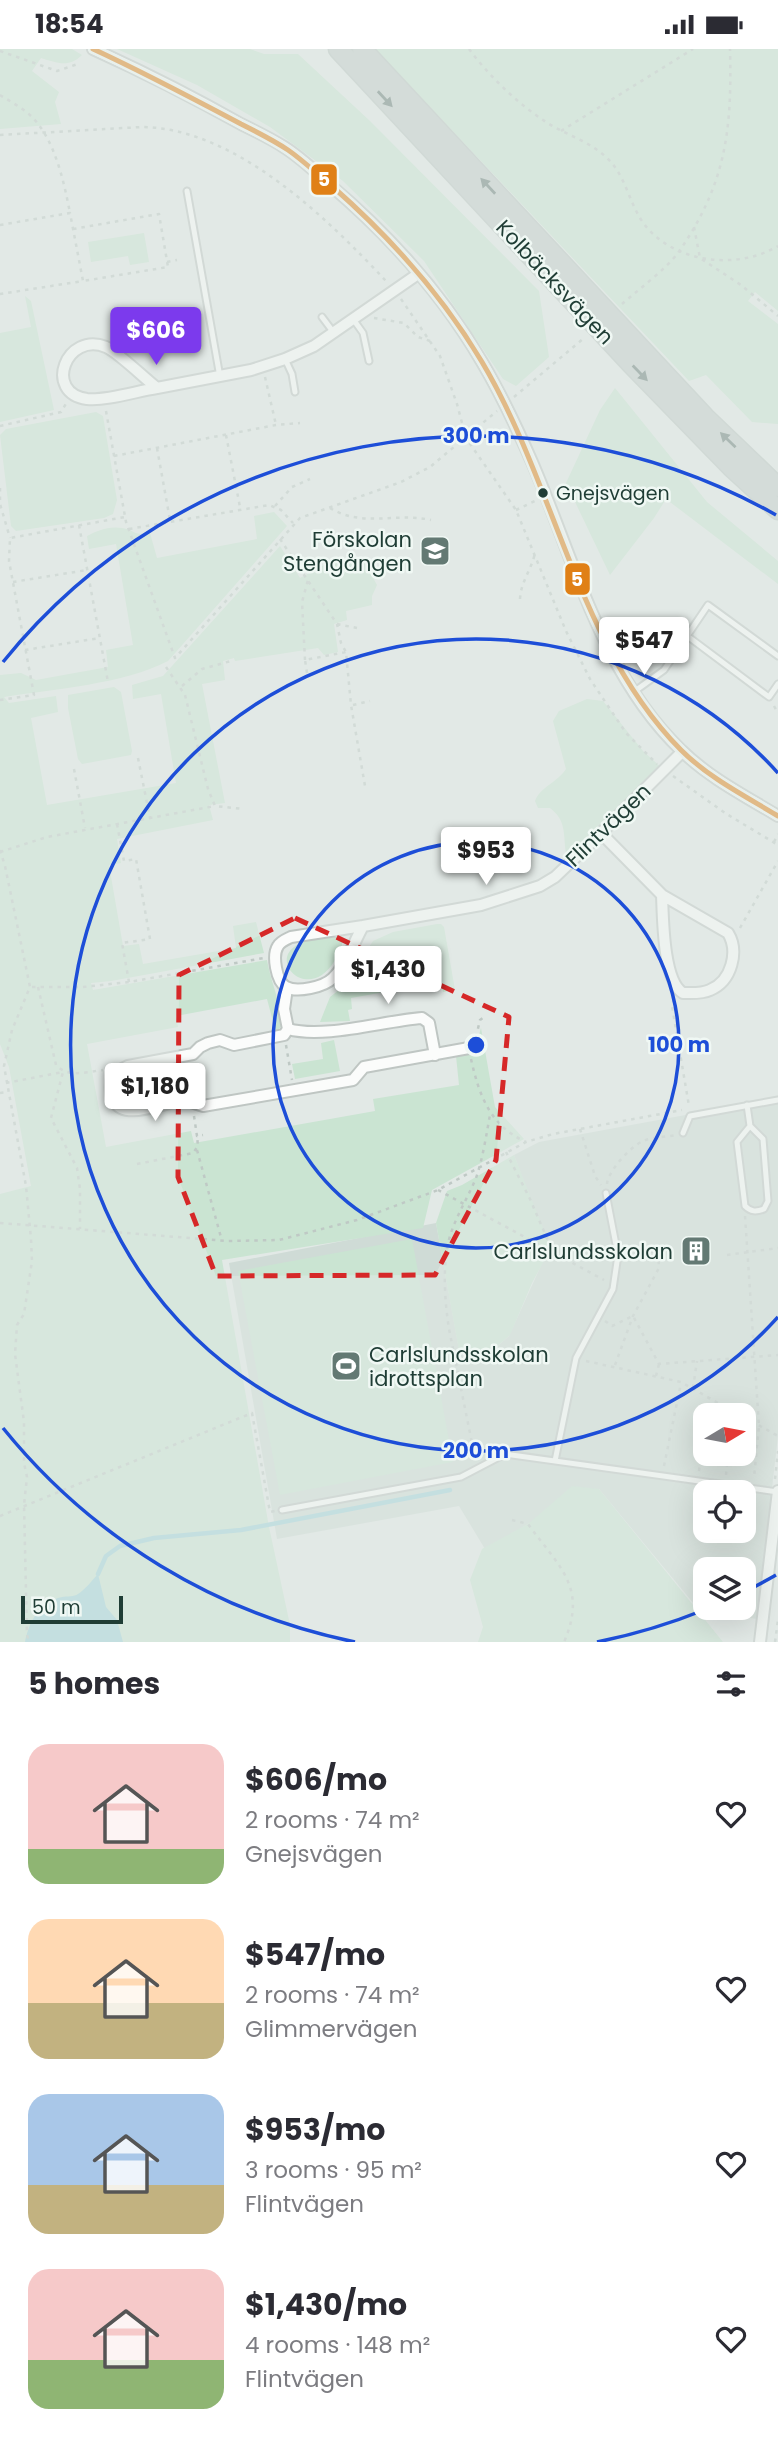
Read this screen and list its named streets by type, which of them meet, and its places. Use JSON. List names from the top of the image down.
{
  "streets": {
    "highway": ["Kolbäcksvägen"],
    "street": ["Flintvägen"]
  },
  "places": {
    "other": ["Gnejsvägen"],
    "school or university": ["Förskolan Stengången"],
    "building": ["Carlslundsskolan"],
    "sports": ["Carlslundsskolan idrottsplan"]
  },
  "lines": ["transit line 5"],
  "scale_bar": "50 m",
  "north": "right",
  "page": {
    "status": "18:54",
    "price": [
      "$606",
      "$547",
      "$953",
      "$1,430",
      "$1,180"
    ],
    "scale": "50 m",
    "heading": "5 homes",
    "list": [
      {
        "name": "$606/mo",
        "note": "2 rooms · 74 m² · Gnejsvägen"
      },
      {
        "name": "$547/mo",
        "note": "2 rooms · 74 m² · Glimmervägen"
      },
      {
        "name": "$953/mo",
        "note": "3 rooms · 95 m² · Flintvägen"
      },
      {
        "name": "$1,430/mo",
        "note": "4 rooms · 148 m² · Flintvägen"
      }
    ]
  },
  "rings": ["300 m", "100 m", "200 m"]
}
